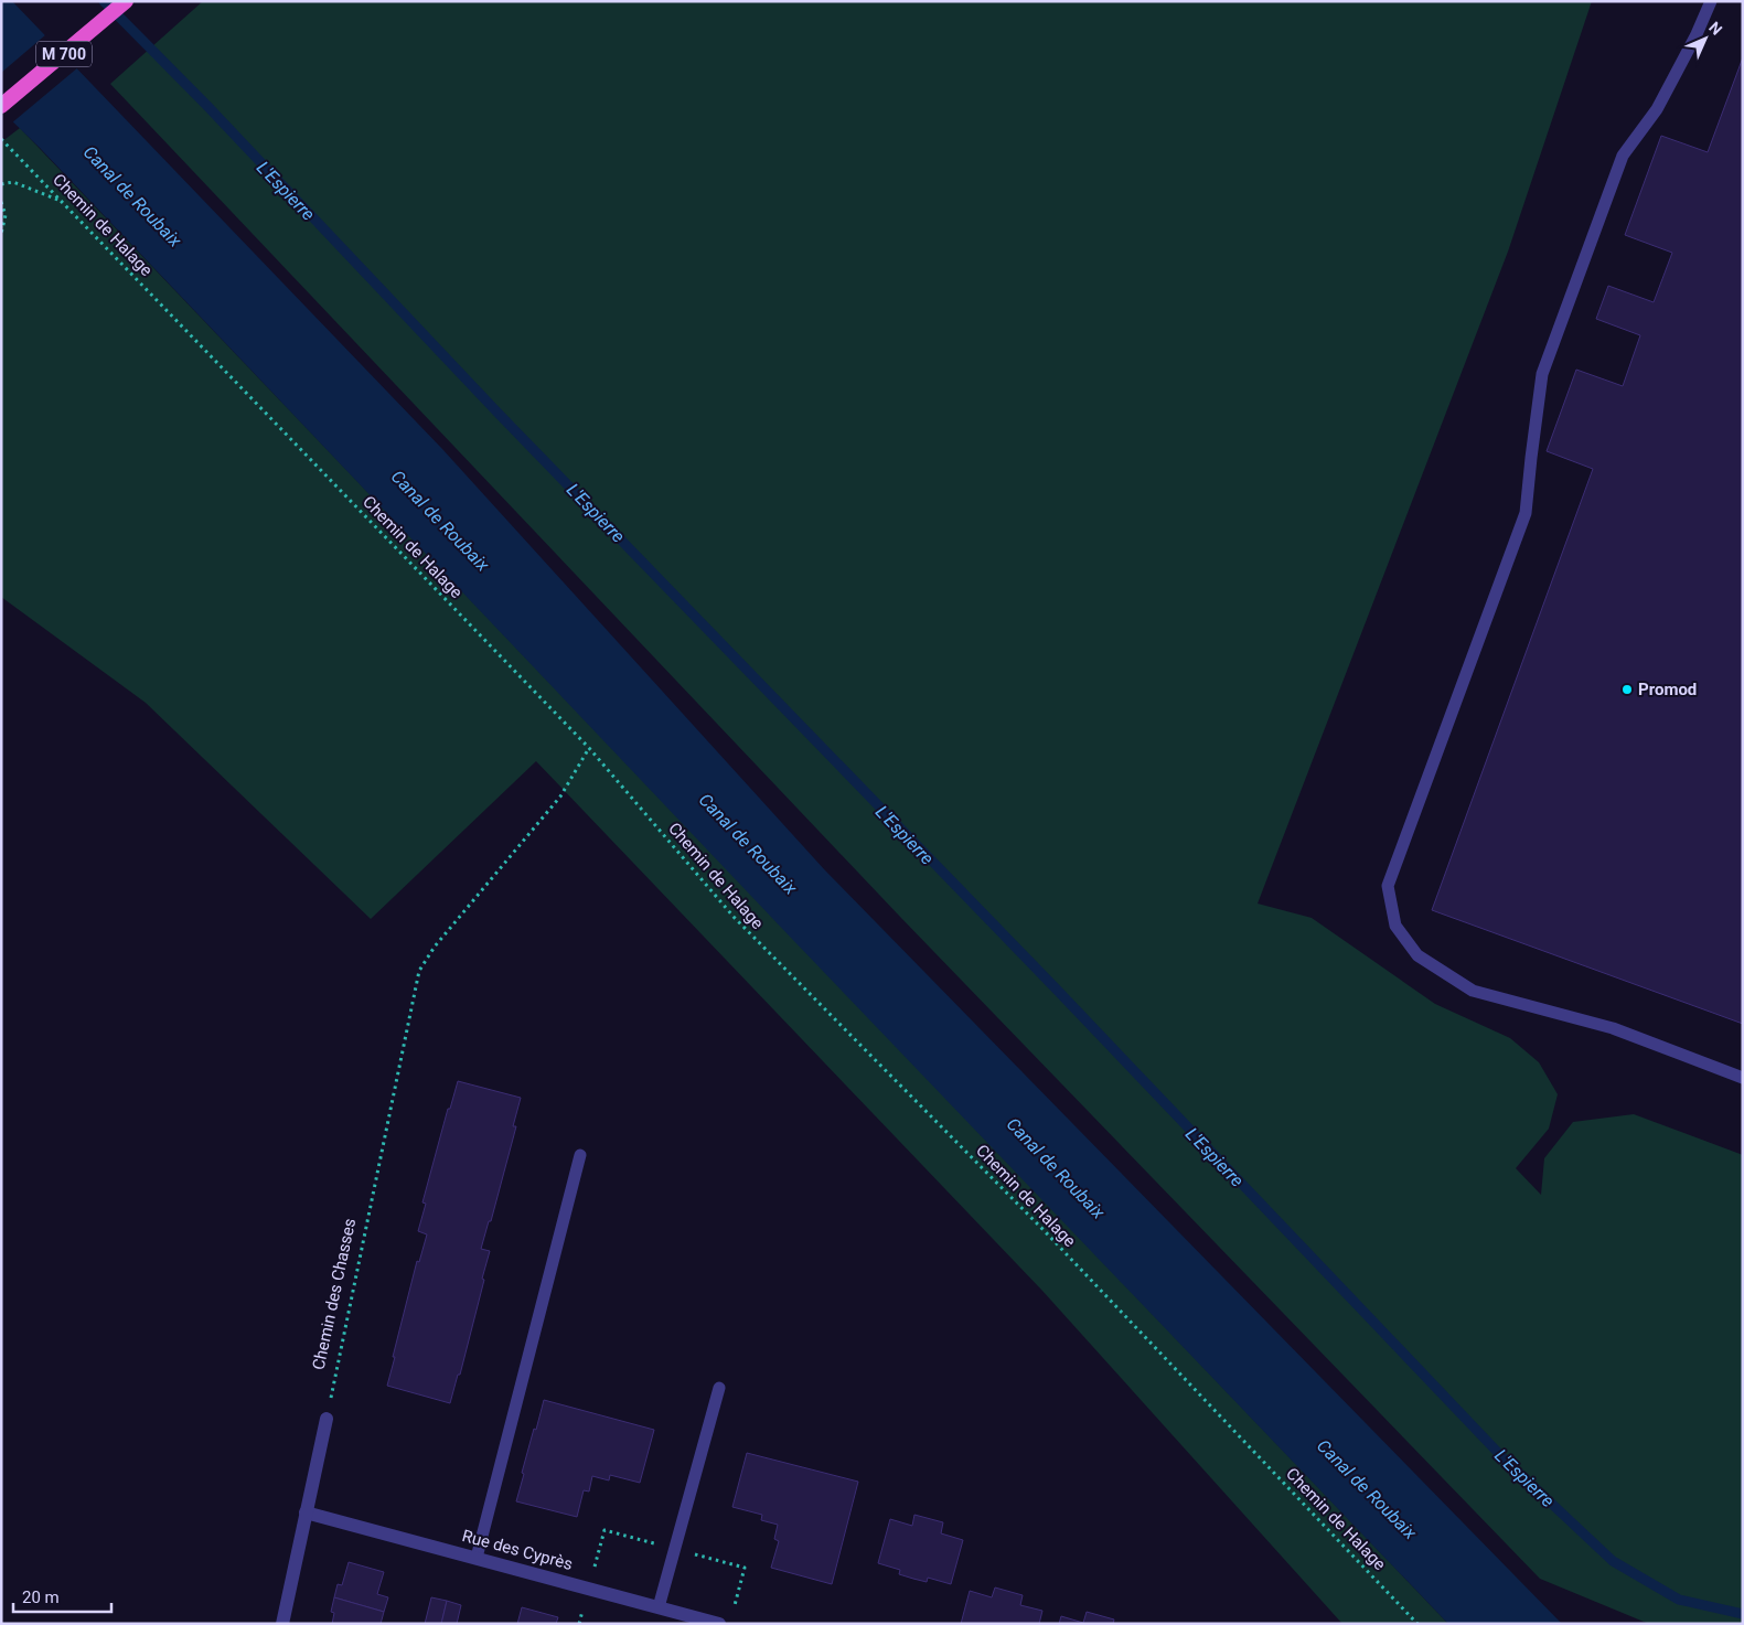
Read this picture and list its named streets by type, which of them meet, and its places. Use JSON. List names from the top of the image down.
{
  "streets": {
    "highway": ["M 700"],
    "street": ["Rue des Cyprès"],
    "path": ["Chemin de Halage", "Chemin des Chasses"]
  },
  "crossings": [
    ["Chemin de Halage", "Chemin des Chasses"]
  ],
  "water": ["L'Espierre", "Canal de Roubaix"],
  "places": ["Promod"],
  "scale_bar": "20 m",
  "north": "top right"
}
